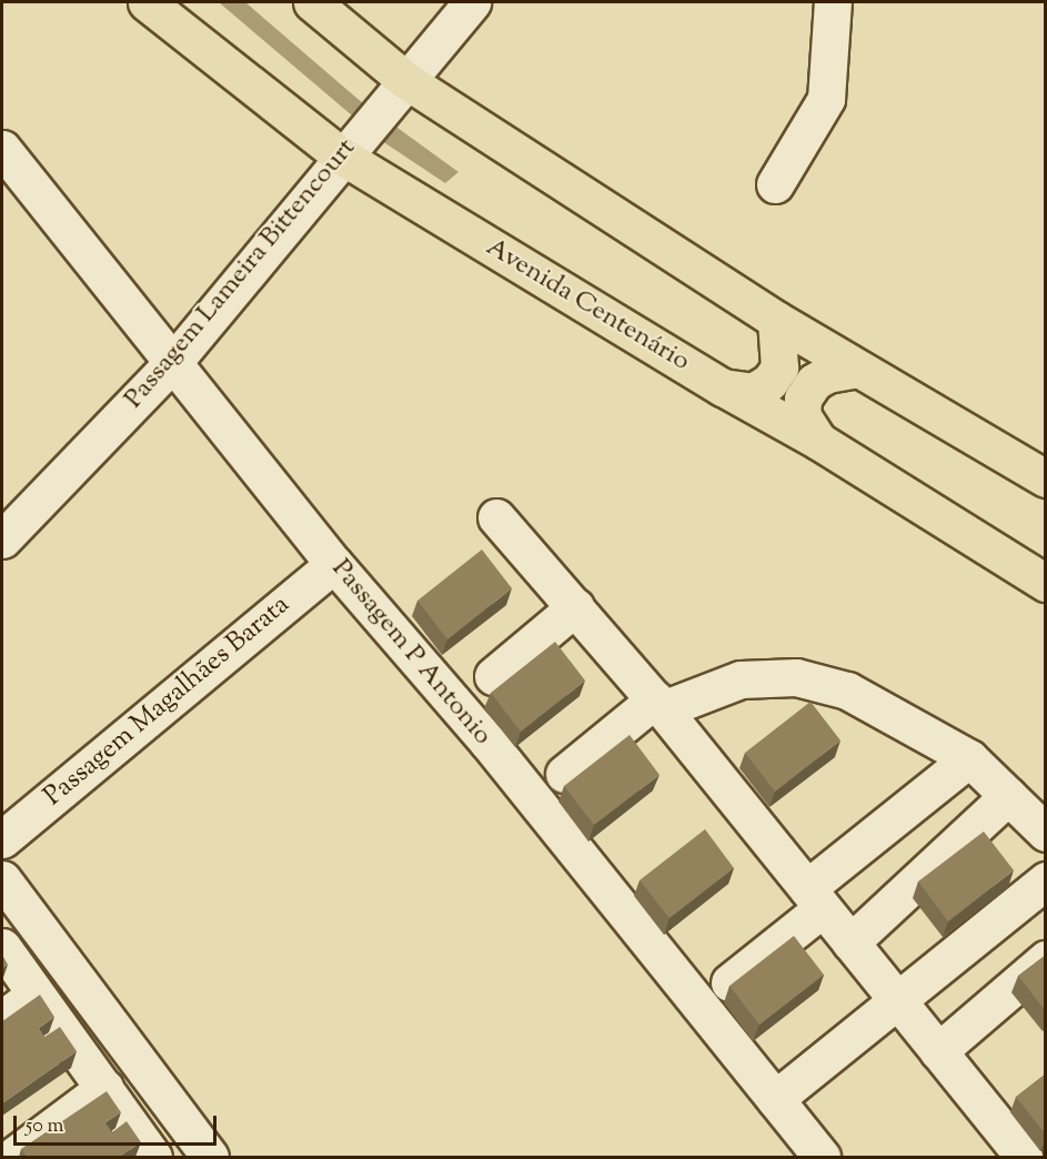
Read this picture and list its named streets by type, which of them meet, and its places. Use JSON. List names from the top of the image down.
{
  "streets": {
    "main road": ["Avenida Centenário"],
    "street": ["Passagem Lameira Bittencourt", "Passagem P Antonio", "Passagem Magalhães Barata"]
  },
  "crossings": [
    ["Passagem Lameira Bittencourt", "Avenida Centenário"],
    ["Passagem Lameira Bittencourt", "Passagem P Antonio"],
    ["Passagem P Antonio", "Passagem Magalhães Barata"]
  ],
  "scale_bar": "50 m"
}
